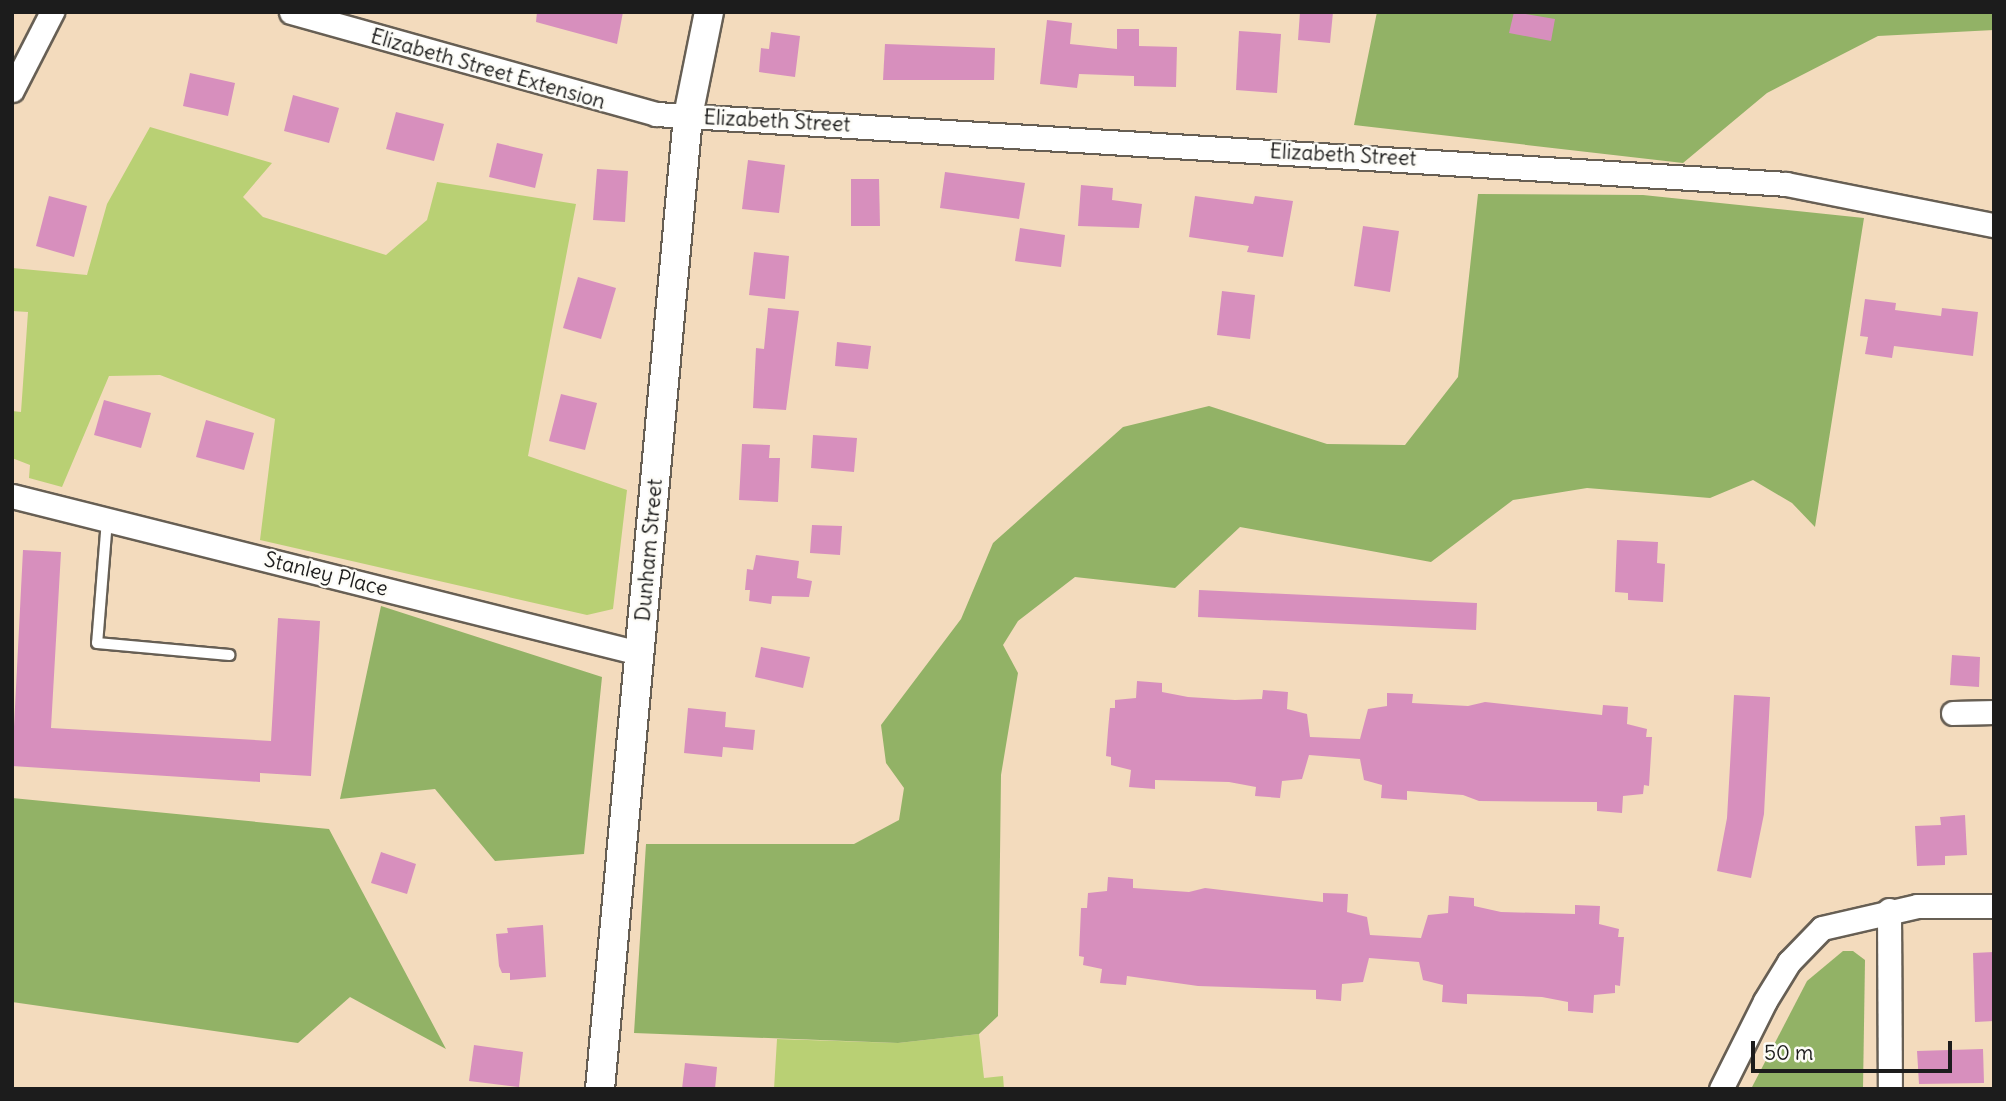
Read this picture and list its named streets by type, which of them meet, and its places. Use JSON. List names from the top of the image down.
{
  "streets": {
    "street": [
      "Elizabeth Street Extension",
      "Elizabeth Street",
      "Dunham Street",
      "Stanley Place"
    ]
  },
  "crossings": [
    ["Elizabeth Street Extension", "Elizabeth Street"],
    ["Elizabeth Street Extension", "Dunham Street"],
    ["Elizabeth Street", "Dunham Street"],
    ["Dunham Street", "Stanley Place"]
  ],
  "scale_bar": "50 m"
}
